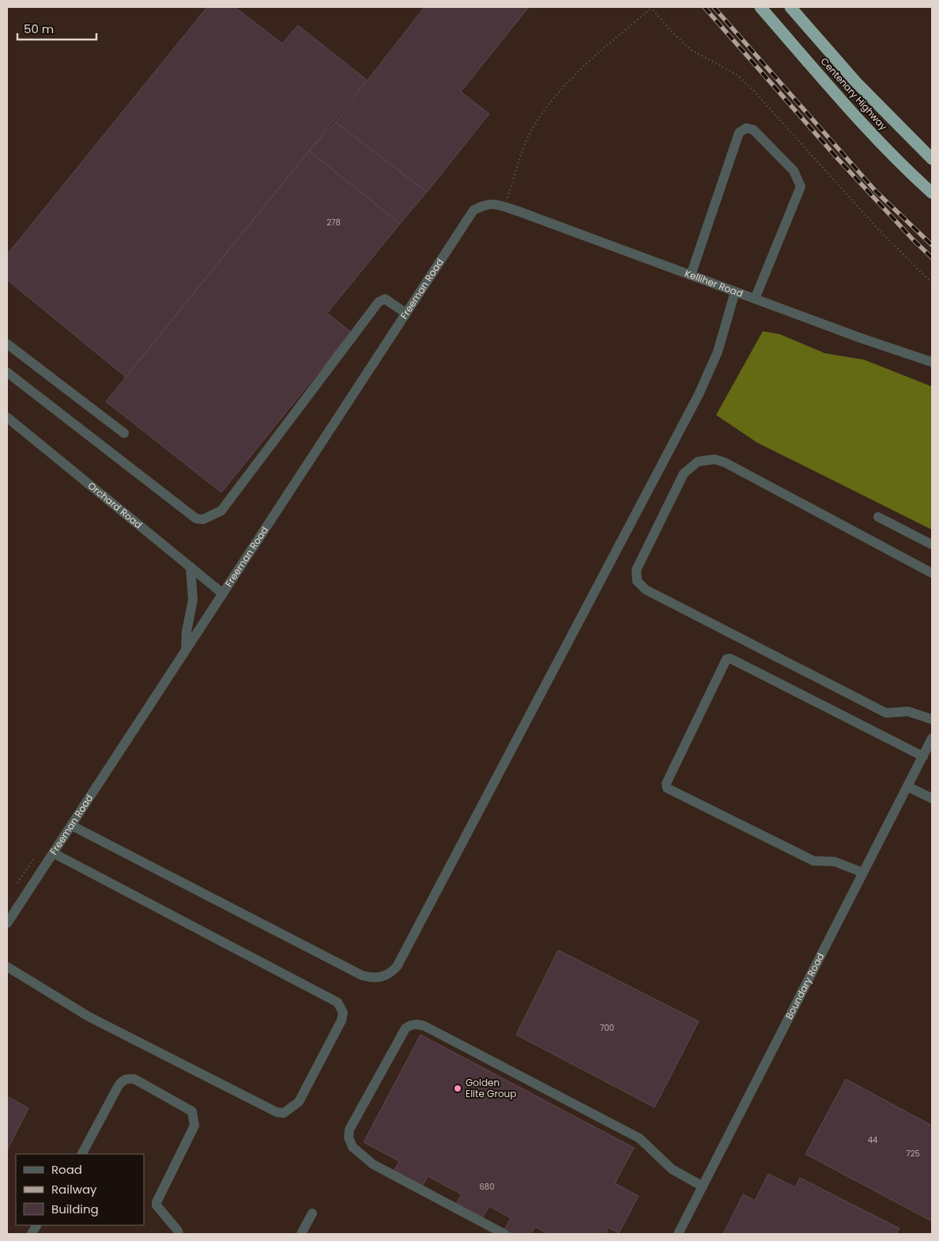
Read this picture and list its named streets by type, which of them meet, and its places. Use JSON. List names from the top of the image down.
{
  "streets": {
    "highway": ["Centenary Highway"],
    "street": [
      "Kelliher Road",
      "Freeman Road",
      "Orchard Road",
      "Boundary Road"
    ]
  },
  "crossings": [
    ["Kelliher Road", "Freeman Road"],
    ["Freeman Road", "Orchard Road"]
  ],
  "places": ["Golden Elite Group"],
  "house_numbers": [
    "278",
    "700",
    "44",
    "725",
    "680"
  ],
  "legend": ["Road", "Railway", "Building"],
  "scale_bar": "50 m"
}
